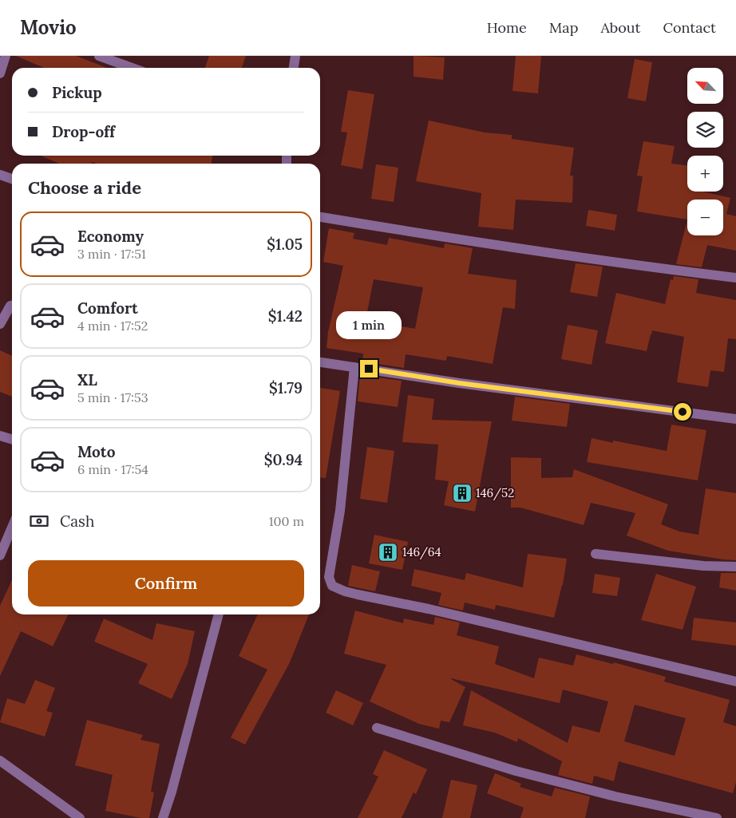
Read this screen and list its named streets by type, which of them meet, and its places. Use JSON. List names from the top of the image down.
{
  "places": {
    "building": ["146/52", "146/64"]
  },
  "north": "top left",
  "page": {
    "header": "Movio",
    "nav": [
      "Home",
      "Map",
      "About",
      "Contact"
    ],
    "map_buttons": ["+", "−"],
    "banner": ["Pickup", "Drop-off"],
    "heading": "Choose a ride",
    "list": [
      {
        "name": "Economy",
        "note": "3 min · 17:51",
        "value": "$1.05"
      },
      {
        "name": "Comfort",
        "note": "4 min · 17:52",
        "value": "$1.42"
      },
      {
        "name": "XL",
        "note": "5 min · 17:53",
        "value": "$1.79"
      },
      {
        "name": "Moto",
        "note": "6 min · 17:54",
        "value": "$0.94"
      }
    ],
    "bubble": "1 min",
    "pay": ["Cash", "100 m"],
    "buttons": "Confirm"
  }
}
